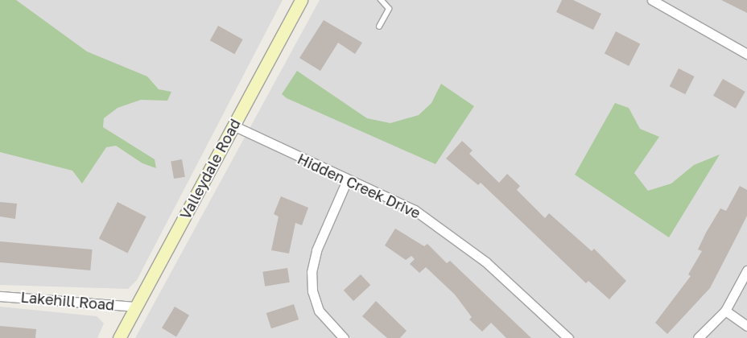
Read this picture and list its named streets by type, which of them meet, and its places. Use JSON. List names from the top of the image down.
{
  "streets": {
    "street": ["Valleydale Road", "Hidden Creek Drive", "Lakehill Road"]
  },
  "crossings": [
    ["Valleydale Road", "Hidden Creek Drive"],
    ["Valleydale Road", "Lakehill Road"]
  ]
}
